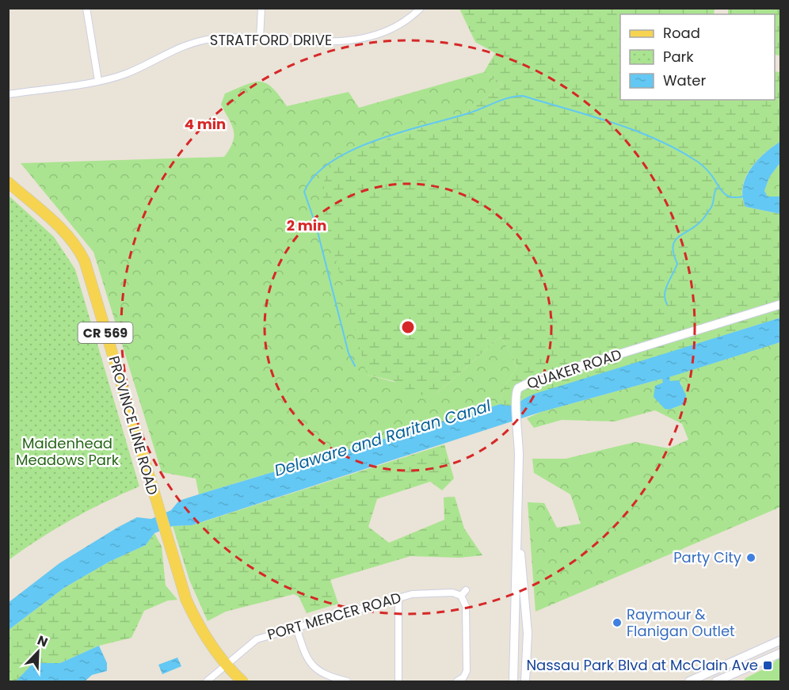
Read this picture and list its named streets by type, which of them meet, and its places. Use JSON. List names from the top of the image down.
{
  "streets": {
    "main road": ["CR 569", "PROVINCE LINE ROAD"],
    "street": ["STRATFORD DRIVE", "QUAKER ROAD", "PORT MERCER ROAD"]
  },
  "crossings": [
    ["PROVINCE LINE ROAD", "PORT MERCER ROAD"]
  ],
  "water": ["Delaware and Raritan Canal"],
  "parks": ["Maidenhead Meadows Park"],
  "places": {
    "other": ["Party City", "Raymour & Flanigan Outlet"],
    "transit": ["Nassau Park Blvd at McClain Ave"]
  },
  "legend": ["Road", "Park", "Water"],
  "north": "top right",
  "rings": ["4 min", "2 min"]
}
